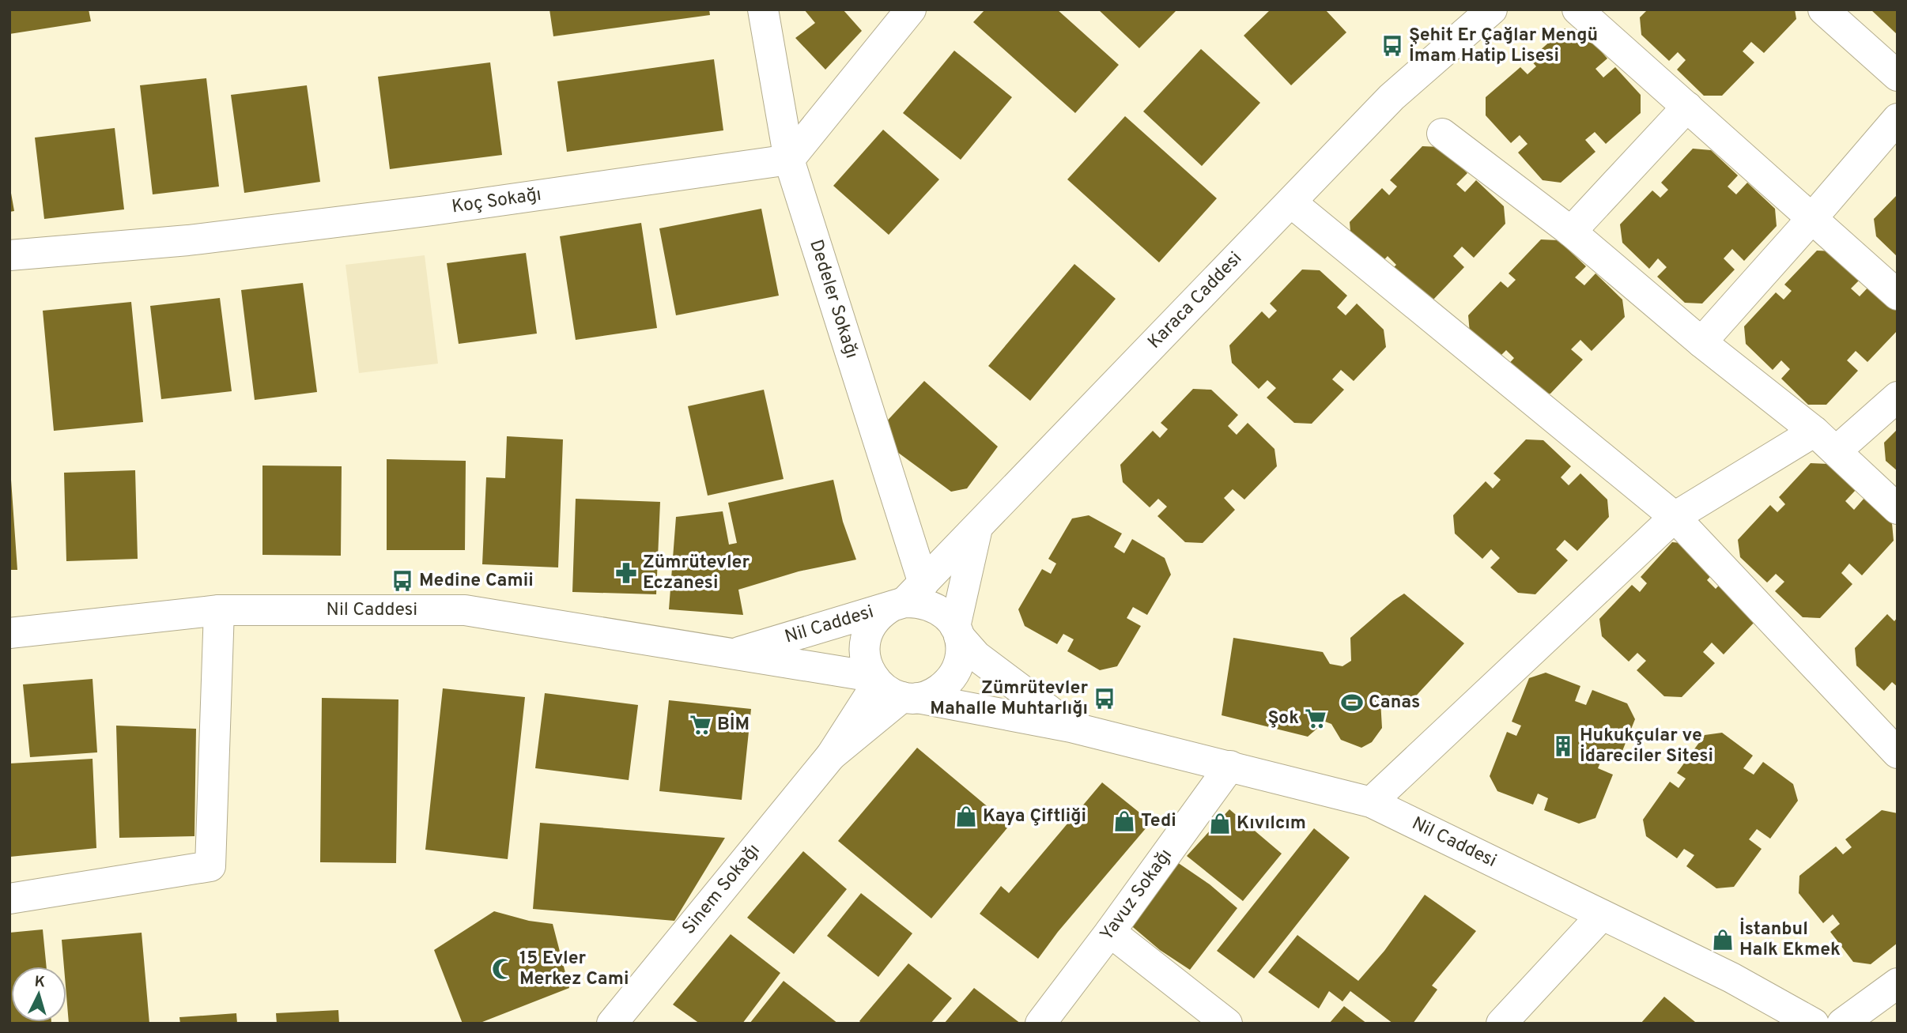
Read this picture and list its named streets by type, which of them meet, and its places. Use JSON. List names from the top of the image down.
{
  "streets": {
    "street": [
      "Koç Sokağı",
      "Dedeler Sokağı",
      "Karaca Caddesi",
      "Nil Caddesi",
      "Sinem Sokağı",
      "Yavuz Sokağı"
    ]
  },
  "crossings": [
    ["Koç Sokağı", "Dedeler Sokağı"],
    ["Dedeler Sokağı", "Karaca Caddesi"],
    ["Dedeler Sokağı", "Nil Caddesi"],
    ["Dedeler Sokağı", "Sinem Sokağı"],
    ["Karaca Caddesi", "Nil Caddesi"],
    ["Karaca Caddesi", "Sinem Sokağı"],
    ["Nil Caddesi", "Sinem Sokağı"],
    ["Nil Caddesi", "Yavuz Sokağı"]
  ],
  "places": {
    "bus stop": ["Şehit Er Çağlar Mengü İmam Hatip Lisesi", "Medine Camii", "Zümrütevler Mahalle Muhtarlığı"],
    "pharmacy": ["Zümrütevler Eczanesi"],
    "sports": ["Canas"],
    "supermarket": ["Şok", "BİM"],
    "building": ["Hukukçular ve İdareciler Sitesi"],
    "shop": [
      "Kaya Çiftliği",
      "Tedi",
      "Kıvılcım",
      "İstanbul Halk Ekmek"
    ],
    "mosque": ["15 Evler Merkez Cami"]
  },
  "north": "top"
}
